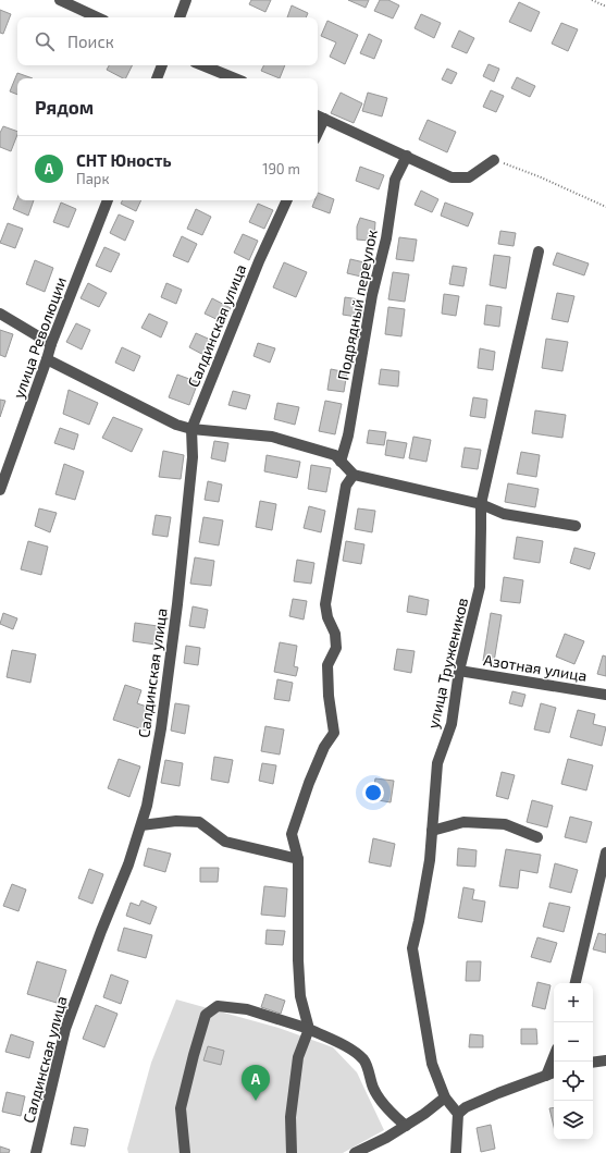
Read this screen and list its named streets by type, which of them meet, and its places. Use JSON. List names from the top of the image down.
{
  "streets": {
    "street": [
      "Подрядный переулок",
      "Салдинская улица",
      "улица Революции",
      "улица Тружеников",
      "Азотная улица"
    ]
  },
  "crossings": [
    ["улица Тружеников", "Азотная улица"]
  ],
  "page": {
    "search": "Поиск",
    "heading": "Рядом",
    "list": [
      {
        "mark": "A",
        "name": "СНТ Юность",
        "note": "Парк",
        "value": "190 m"
      }
    ],
    "map_buttons": ["+", "−"],
    "pins": "A"
  }
}
